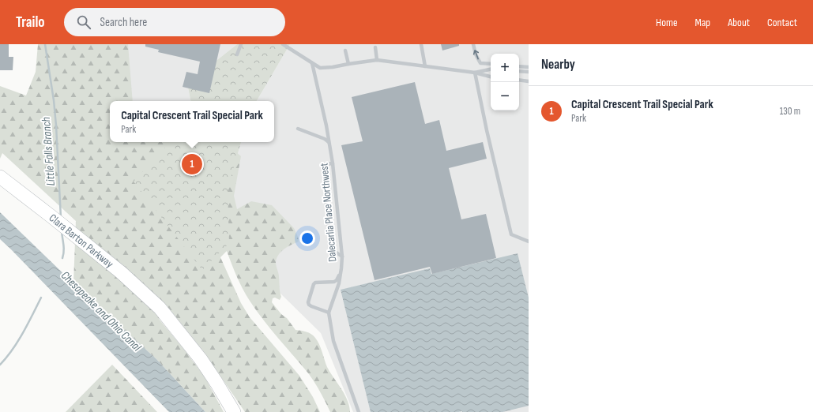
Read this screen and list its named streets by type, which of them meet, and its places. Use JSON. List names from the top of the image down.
{
  "streets": {
    "highway": ["Clara Barton Parkway"],
    "lane": ["Dalecarlia Place Northwest"]
  },
  "water": ["Little Falls Branch", "Chesapeake and Ohio Canal"],
  "page": {
    "header": "Trailo",
    "search": "Search here",
    "nav": [
      "Home",
      "Map",
      "About",
      "Contact"
    ],
    "heading": "Nearby",
    "map_buttons": ["+", "−"],
    "list": [
      {
        "mark": "1",
        "name": "Capital Crescent Trail Special Park",
        "note": "Park",
        "value": "130 m"
      }
    ],
    "popup": ["Capital Crescent Trail Special Park", "Park"],
    "pins": "1"
  }
}
